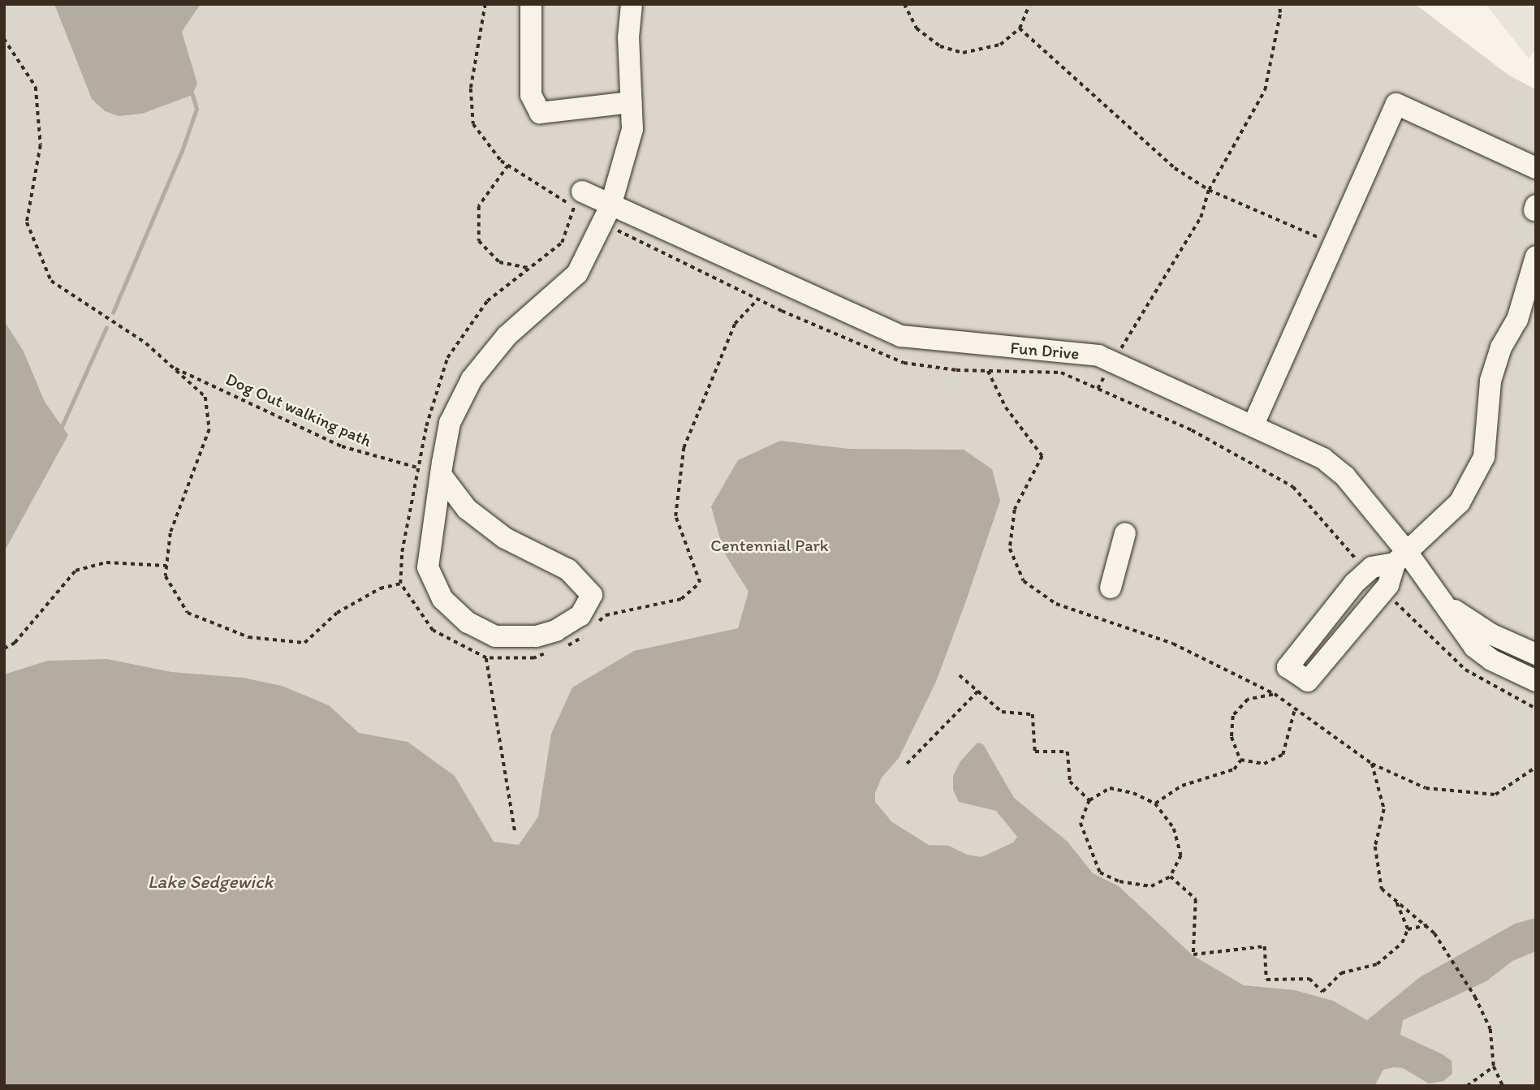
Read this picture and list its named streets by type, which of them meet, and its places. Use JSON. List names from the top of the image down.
{
  "streets": {
    "lane": ["Fun Drive"],
    "path": ["Dog Out walking path"]
  },
  "water": ["Lake Sedgewick"],
  "parks": ["Centennial Park"]
}
